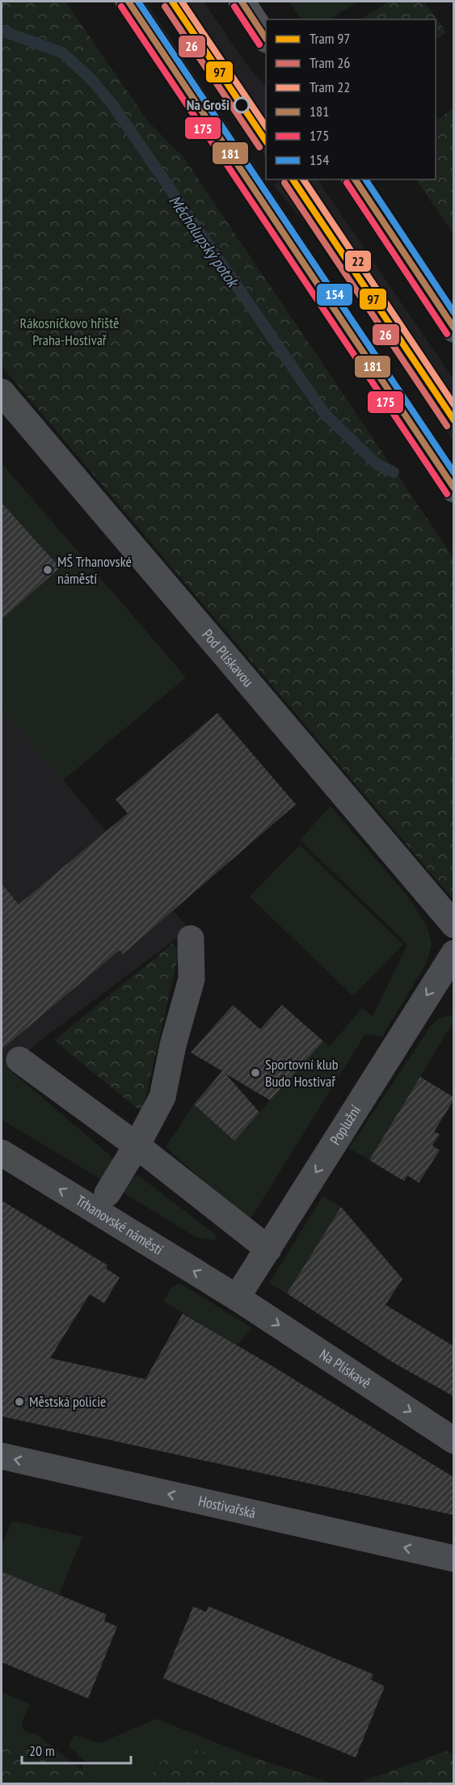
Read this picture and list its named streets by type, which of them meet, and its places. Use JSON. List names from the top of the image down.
{
  "streets": {
    "street": [
      "Pod Plískavou",
      "Poplužní",
      "Trhanovské náměstí",
      "Na Plískavě",
      "Hostivařská"
    ]
  },
  "crossings": [
    ["Poplužní", "Trhanovské náměstí"],
    ["Poplužní", "Na Plískavě"],
    ["Trhanovské náměstí", "Na Plískavě"]
  ],
  "one_way": ["Na Plískavě", "Hostivařská"],
  "water": ["Měcholupský potok"],
  "parks": ["Rákosníčkovo hřiště Praha-Hostivař"],
  "places": [
    "Na Groši",
    "MŠ Trhanovské náměstí",
    "Sportovní klub Budo Hostivař",
    "Městská policie"
  ],
  "lines": [
    "tram line 97",
    "tram line 22",
    "transit line 181",
    "transit line 154",
    "tram line 26",
    "transit line 175"
  ],
  "legend": [
    "Tram 97",
    "Tram 26",
    "Tram 22",
    "181",
    "175",
    "154"
  ],
  "scale_bar": "20 m"
}
